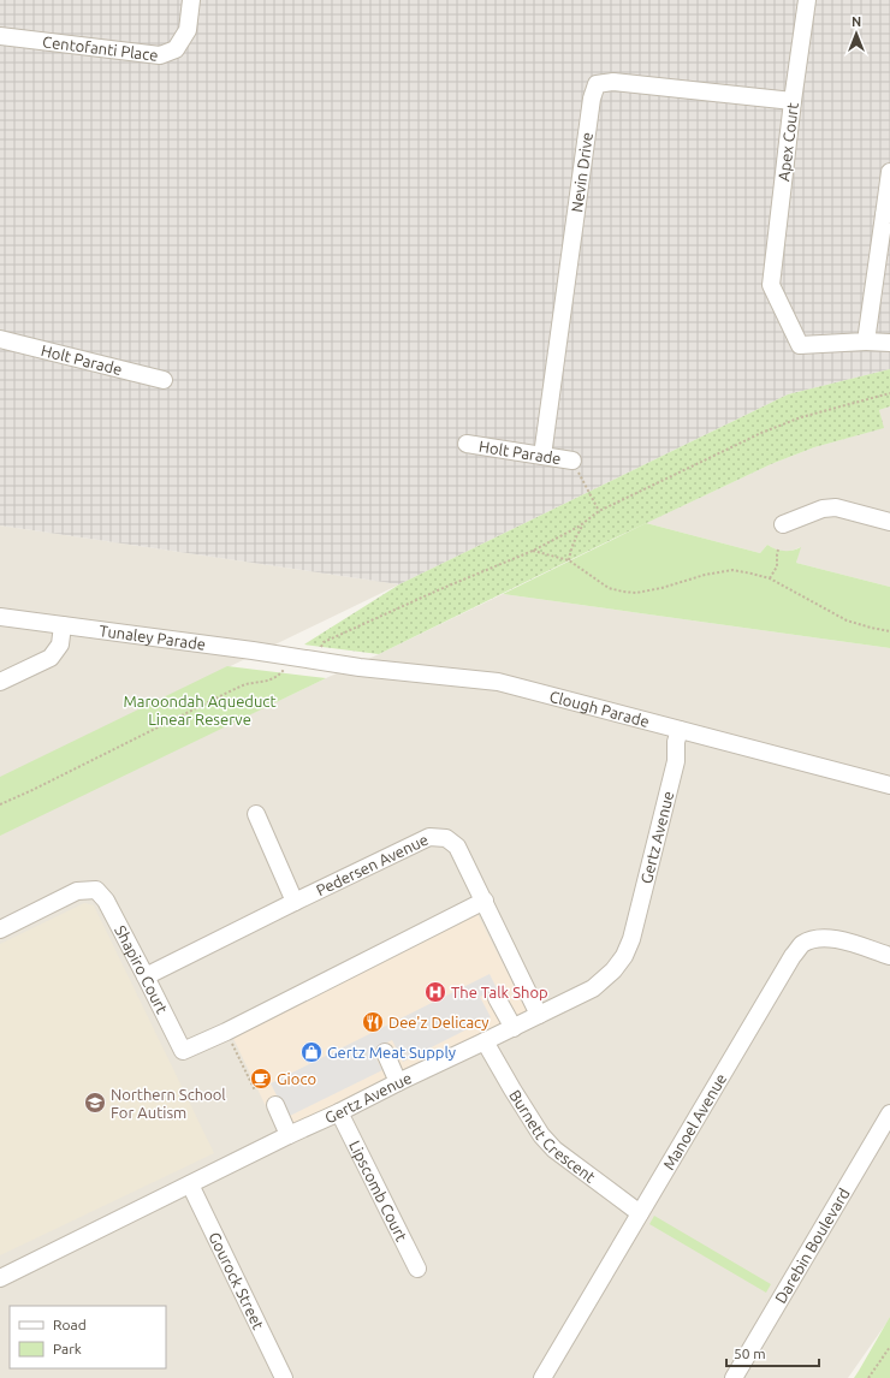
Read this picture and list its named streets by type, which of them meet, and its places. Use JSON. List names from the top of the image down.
{
  "streets": {
    "street": [
      "Centofanti Place",
      "Apex Court",
      "Nevin Drive",
      "Holt Parade",
      "Tunaley Parade",
      "Clough Parade",
      "Gertz Avenue",
      "Pedersen Avenue",
      "Shapiro Court",
      "Manoel Avenue",
      "Burnett Crescent",
      "Lipscomb Court",
      "Darebin Boulevard",
      "Gourock Street"
    ]
  },
  "crossings": [
    ["Apex Court", "Nevin Drive"],
    ["Nevin Drive", "Holt Parade"],
    ["Tunaley Parade", "Clough Parade"],
    ["Clough Parade", "Gertz Avenue"],
    ["Gertz Avenue", "Pedersen Avenue"],
    ["Gertz Avenue", "Burnett Crescent"],
    ["Gertz Avenue", "Lipscomb Court"],
    ["Gertz Avenue", "Gourock Street"],
    ["Pedersen Avenue", "Shapiro Court"],
    ["Manoel Avenue", "Burnett Crescent"]
  ],
  "parks": ["Maroondah Aqueduct Linear Reserve"],
  "places": {
    "hospital": ["The Talk Shop"],
    "restaurant": ["Dee'z Delicacy"],
    "shop": ["Gertz Meat Supply"],
    "cafe": ["Gioco"],
    "school or university": ["Northern School For Autism"]
  },
  "legend": ["Road", "Park"],
  "scale_bar": "50 m",
  "north": "top"
}
